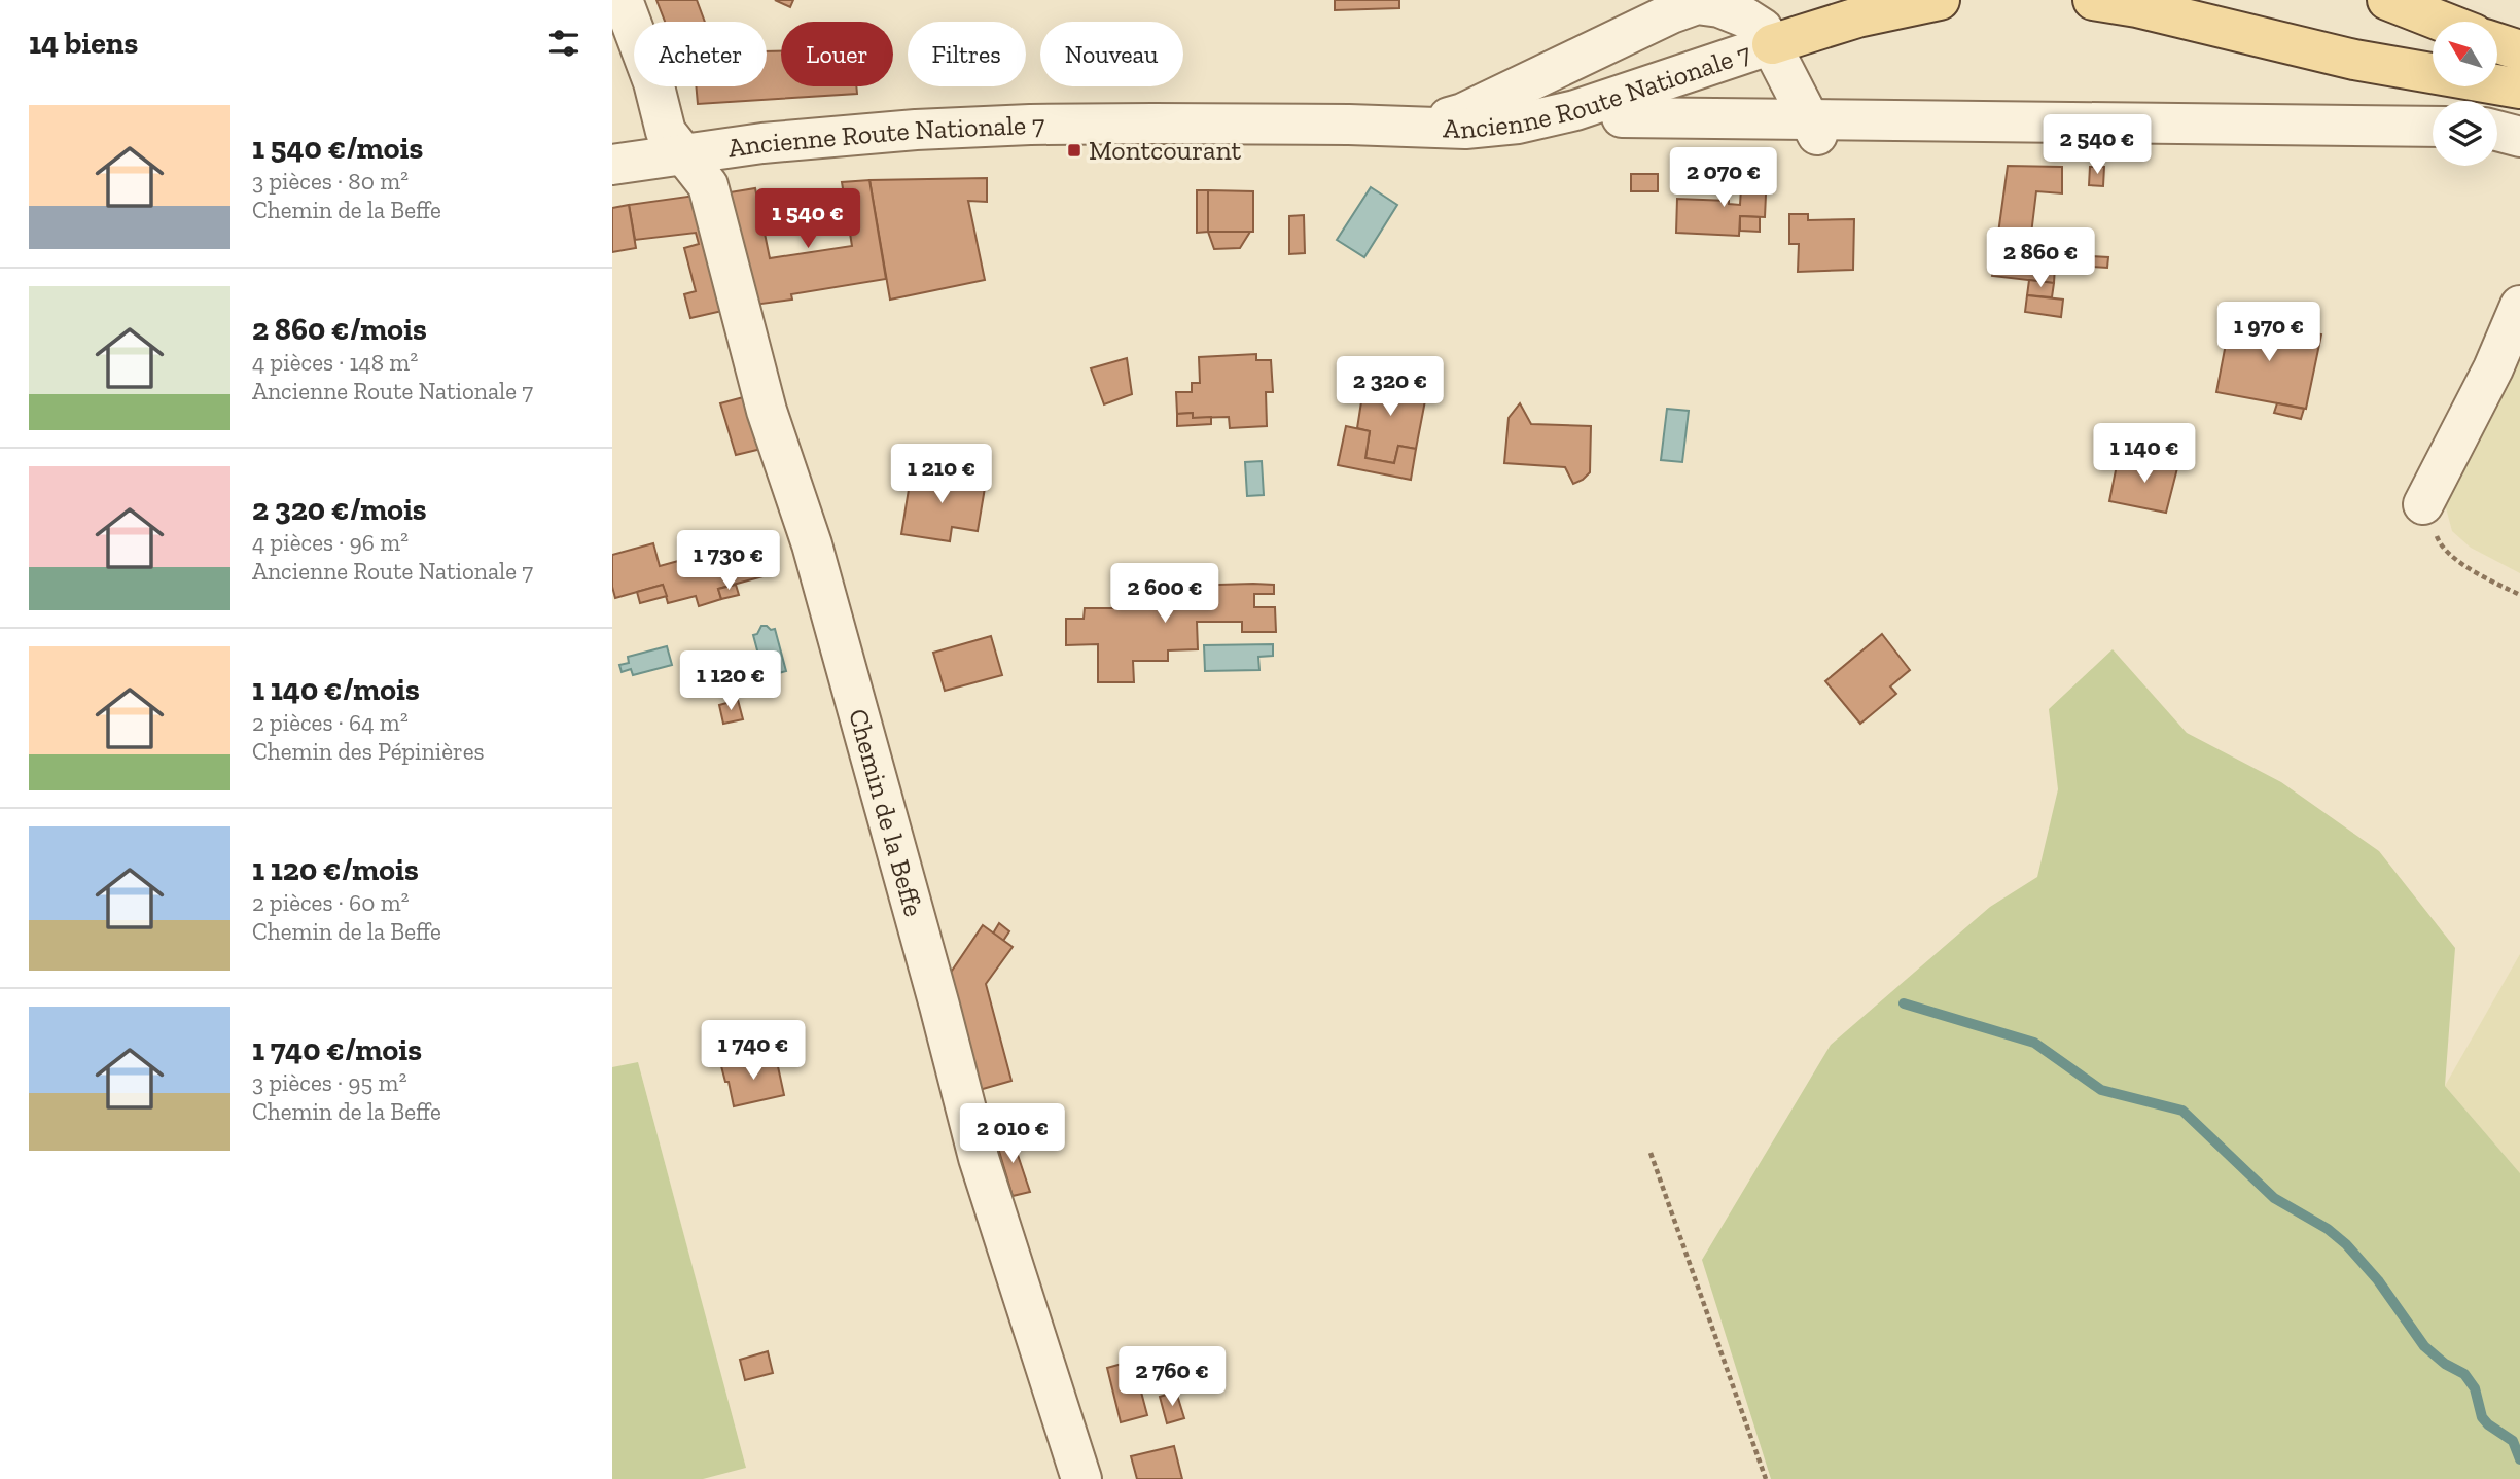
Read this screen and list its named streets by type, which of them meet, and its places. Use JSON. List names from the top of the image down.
{
  "streets": {
    "street": ["Ancienne Route Nationale 7", "Chemin de la Beffe"]
  },
  "crossings": [
    ["Ancienne Route Nationale 7", "Chemin de la Beffe"]
  ],
  "places": {
    "transit": ["Montcourant"]
  },
  "north": "top left",
  "page": {
    "heading": "14 biens",
    "chip": [
      "Acheter",
      "Louer",
      "Filtres",
      "Nouveau"
    ],
    "list": [
      {
        "name": "1 540 €/mois",
        "note": "3 pièces · 80 m² · Chemin de la Beffe"
      },
      {
        "name": "2 860 €/mois",
        "note": "4 pièces · 148 m² · Ancienne Route Nationale 7"
      },
      {
        "name": "2 320 €/mois",
        "note": "4 pièces · 96 m² · Ancienne Route Nationale 7"
      },
      {
        "name": "1 140 €/mois",
        "note": "2 pièces · 64 m² · Chemin des Pépinières"
      },
      {
        "name": "1 120 €/mois",
        "note": "2 pièces · 60 m² · Chemin de la Beffe"
      },
      {
        "name": "1 740 €/mois",
        "note": "3 pièces · 95 m² · Chemin de la Beffe"
      }
    ],
    "price": [
      "2 540 €",
      "2 070 €",
      "1 540 €",
      "2 860 €",
      "1 970 €",
      "2 320 €",
      "1 140 €",
      "1 210 €",
      "1 730 €",
      "2 600 €",
      "1 120 €",
      "1 740 €",
      "2 010 €",
      "2 760 €"
    ]
  }
}
